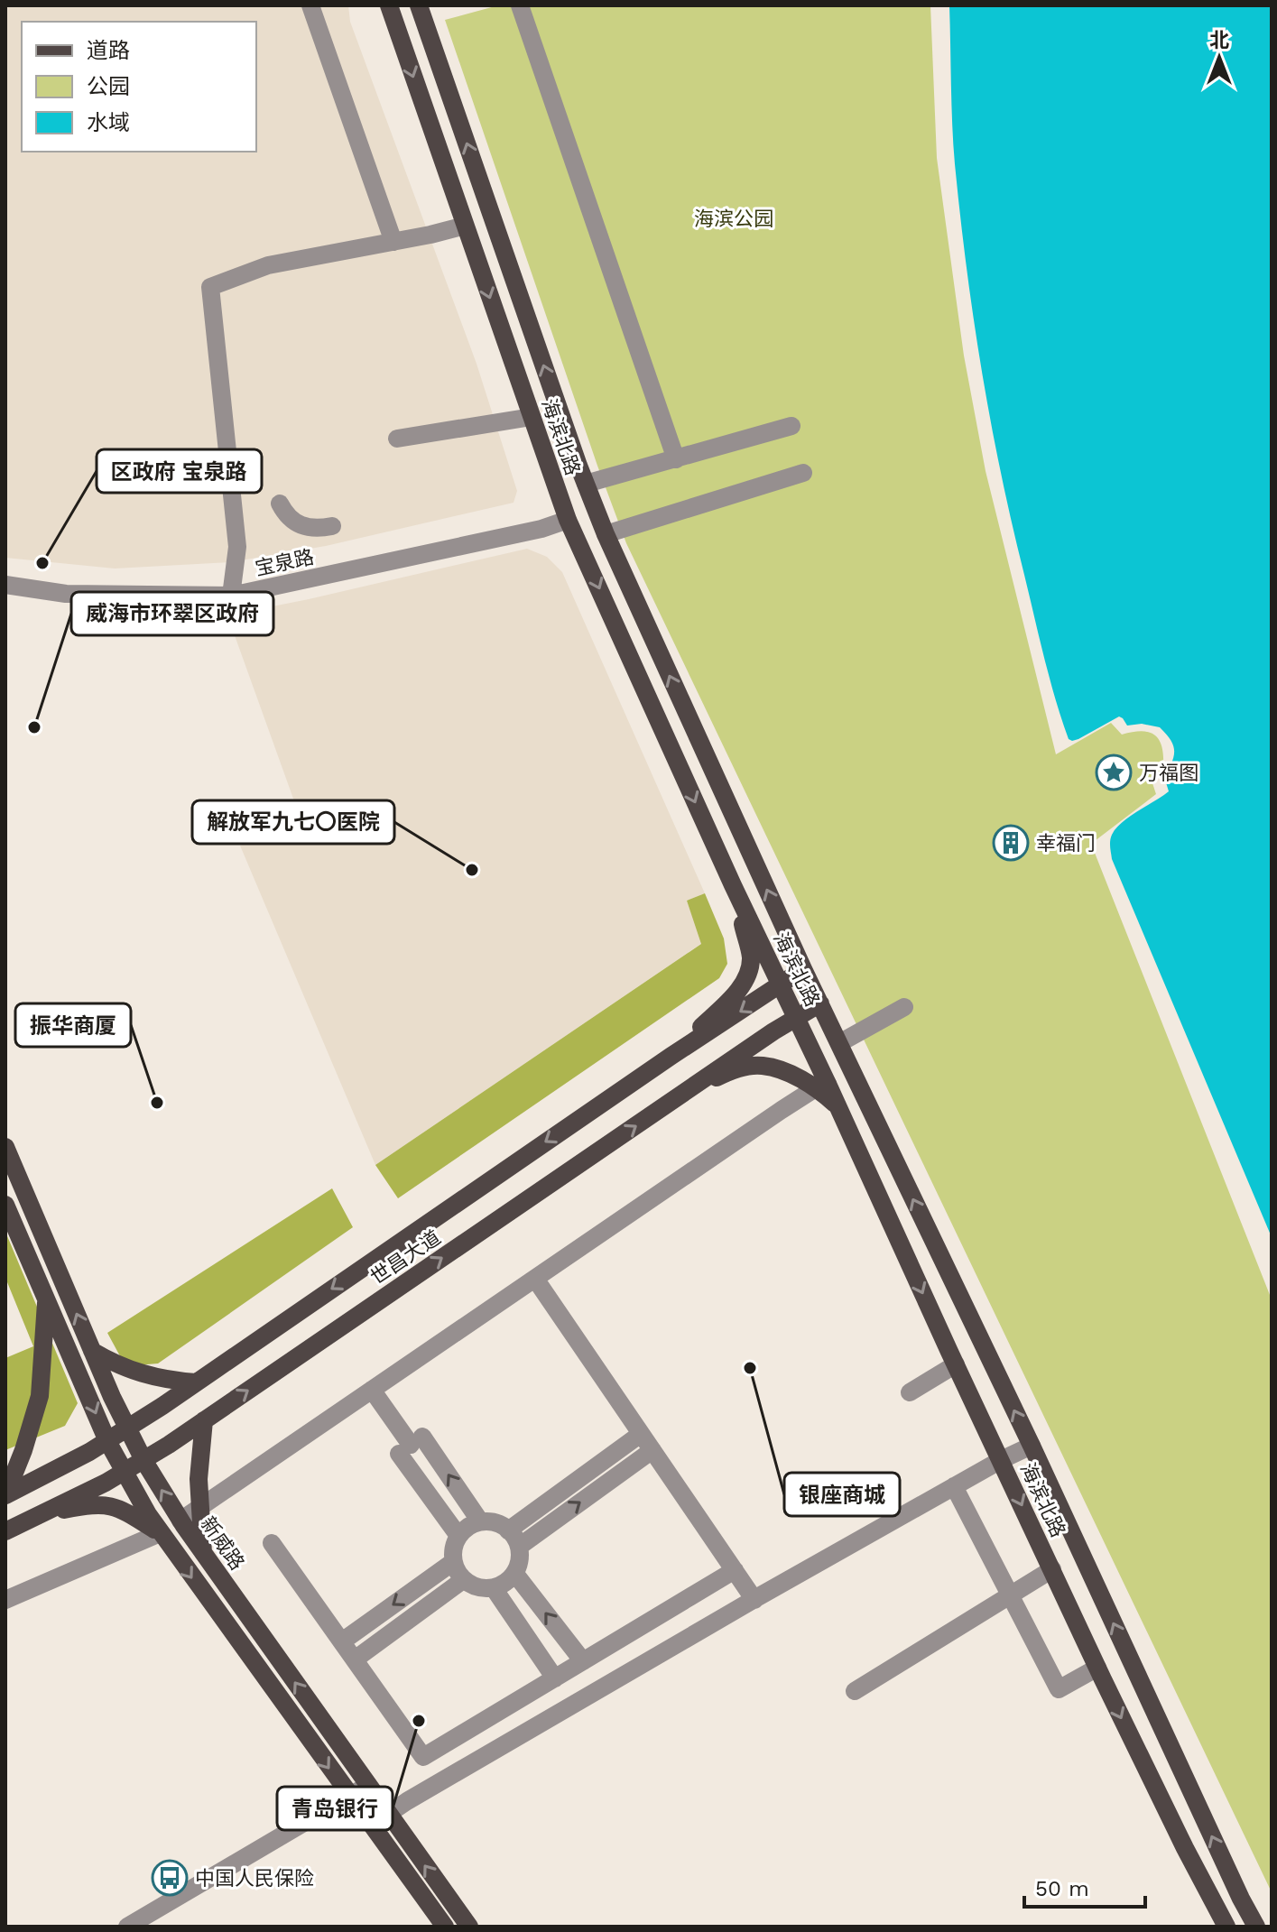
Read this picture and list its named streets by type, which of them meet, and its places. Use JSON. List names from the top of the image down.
{
  "streets": {
    "main road": ["海滨北路", "世昌大道", "新威路"],
    "street": ["宝泉路"]
  },
  "crossings": [
    ["海滨北路", "宝泉路"],
    ["海滨北路", "世昌大道"],
    ["世昌大道", "新威路"]
  ],
  "parks": ["海滨公园"],
  "places": {
    "other": [
      "区政府 宝泉路",
      "威海市环翠区政府",
      "解放军九七〇医院",
      "振华商厦",
      "银座商城",
      "青岛银行"
    ],
    "place": ["万福图"],
    "building": ["幸福门"],
    "bus stop": ["中国人民保险"]
  },
  "legend": ["道路", "公园", "水域"],
  "scale_bar": "50 m",
  "north": "top"
}
